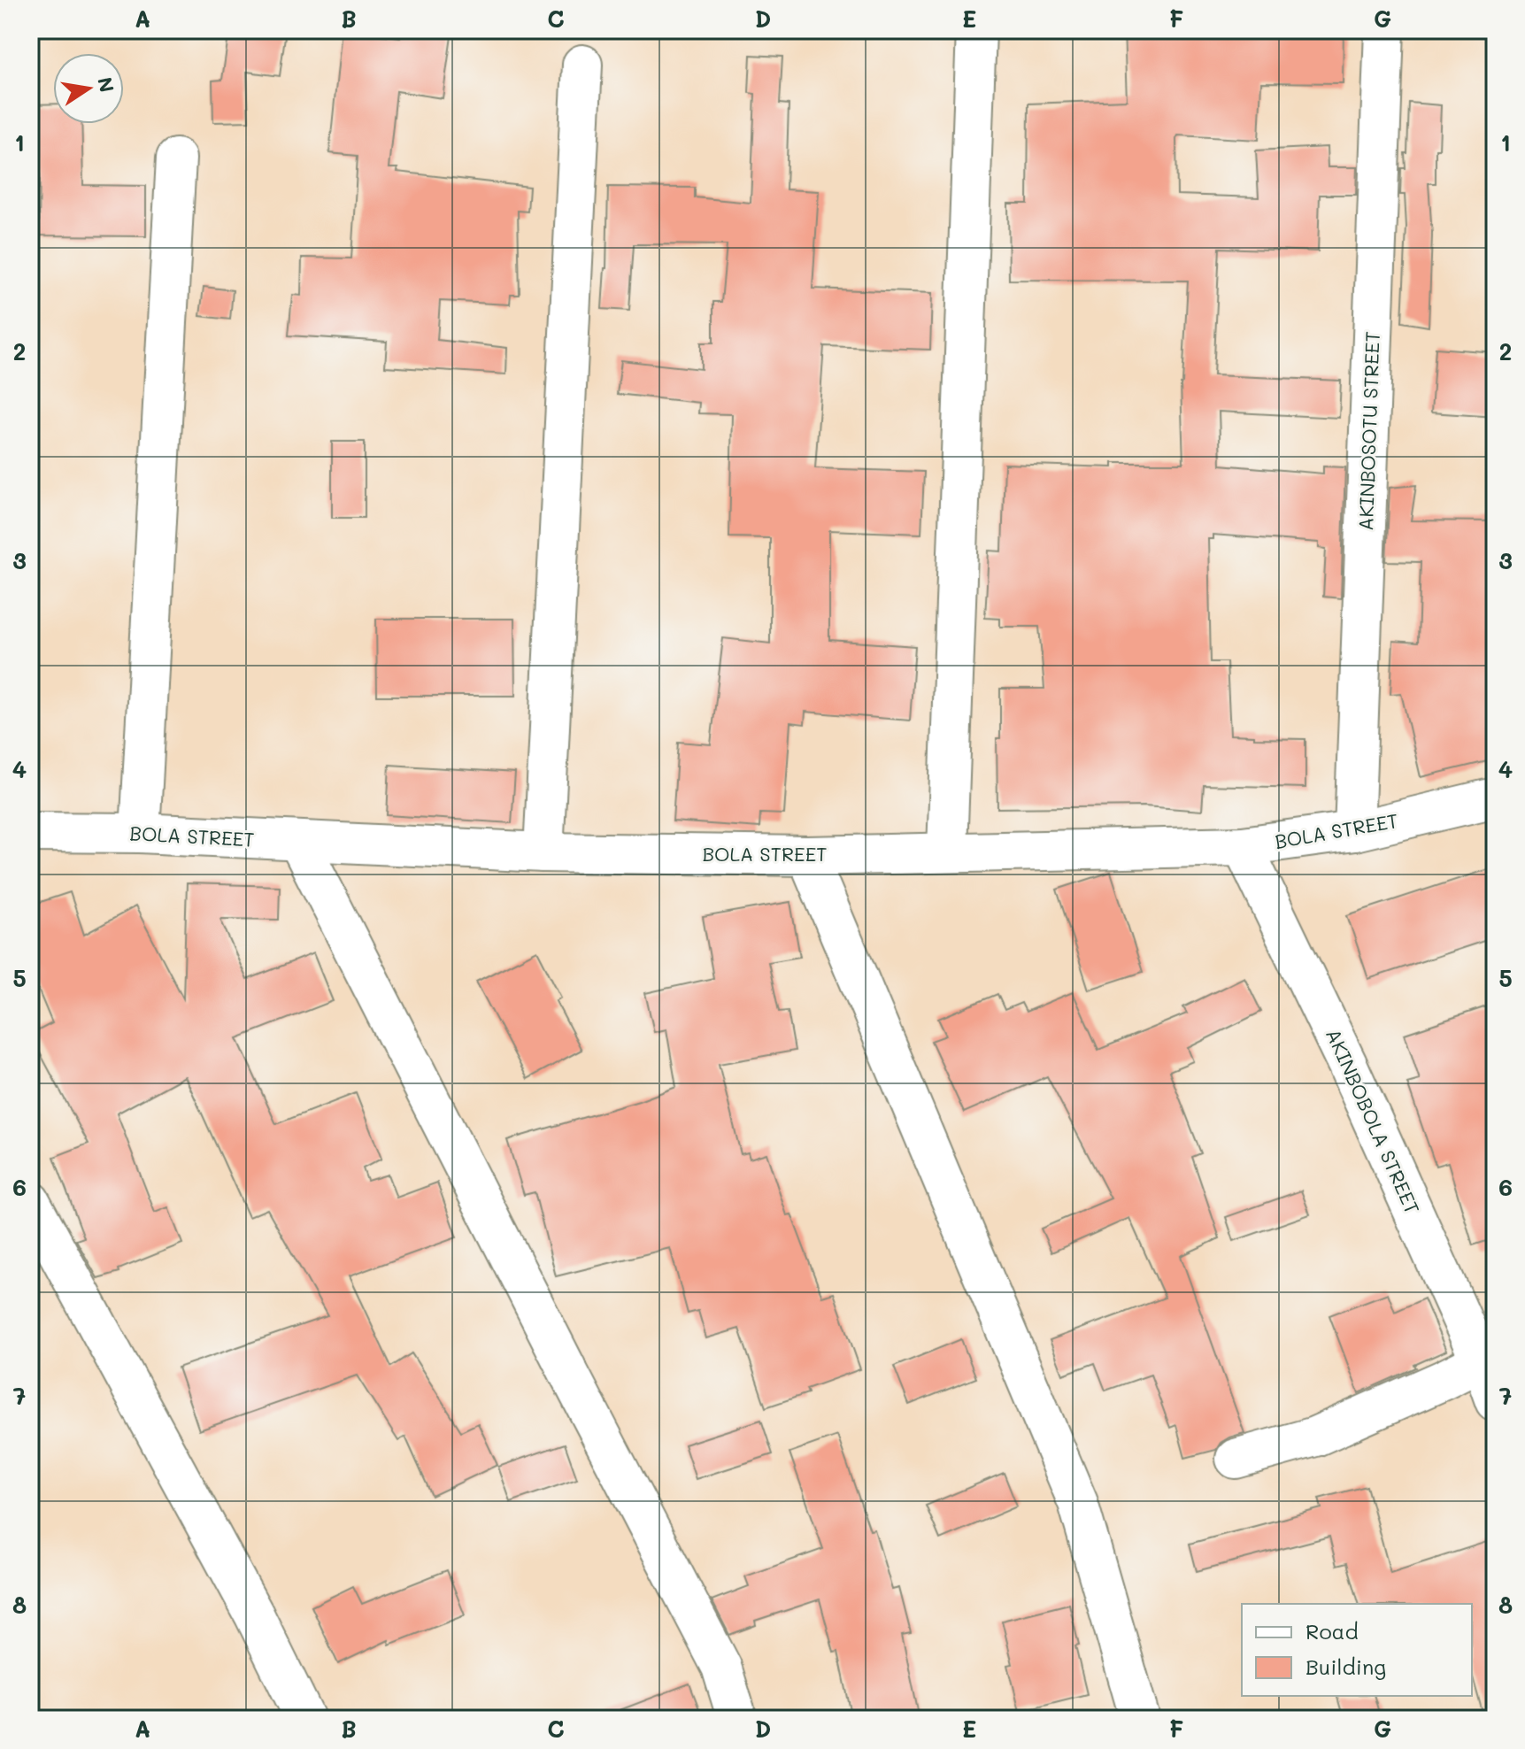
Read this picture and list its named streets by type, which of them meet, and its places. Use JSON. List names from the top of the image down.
{
  "streets": {
    "street": ["AKINBOSOTU STREET", "BOLA STREET", "AKINBOBOLA STREET"]
  },
  "crossings": [
    ["AKINBOSOTU STREET", "BOLA STREET"],
    ["BOLA STREET", "AKINBOBOLA STREET"]
  ],
  "legend": ["Road", "Building"],
  "north": "right",
  "grid": {
    "columns": [
      "A",
      "B",
      "C",
      "D",
      "E",
      "F",
      "G"
    ],
    "rows": [
      "1",
      "2",
      "3",
      "4",
      "5",
      "6",
      "7",
      "8"
    ]
  }
}
